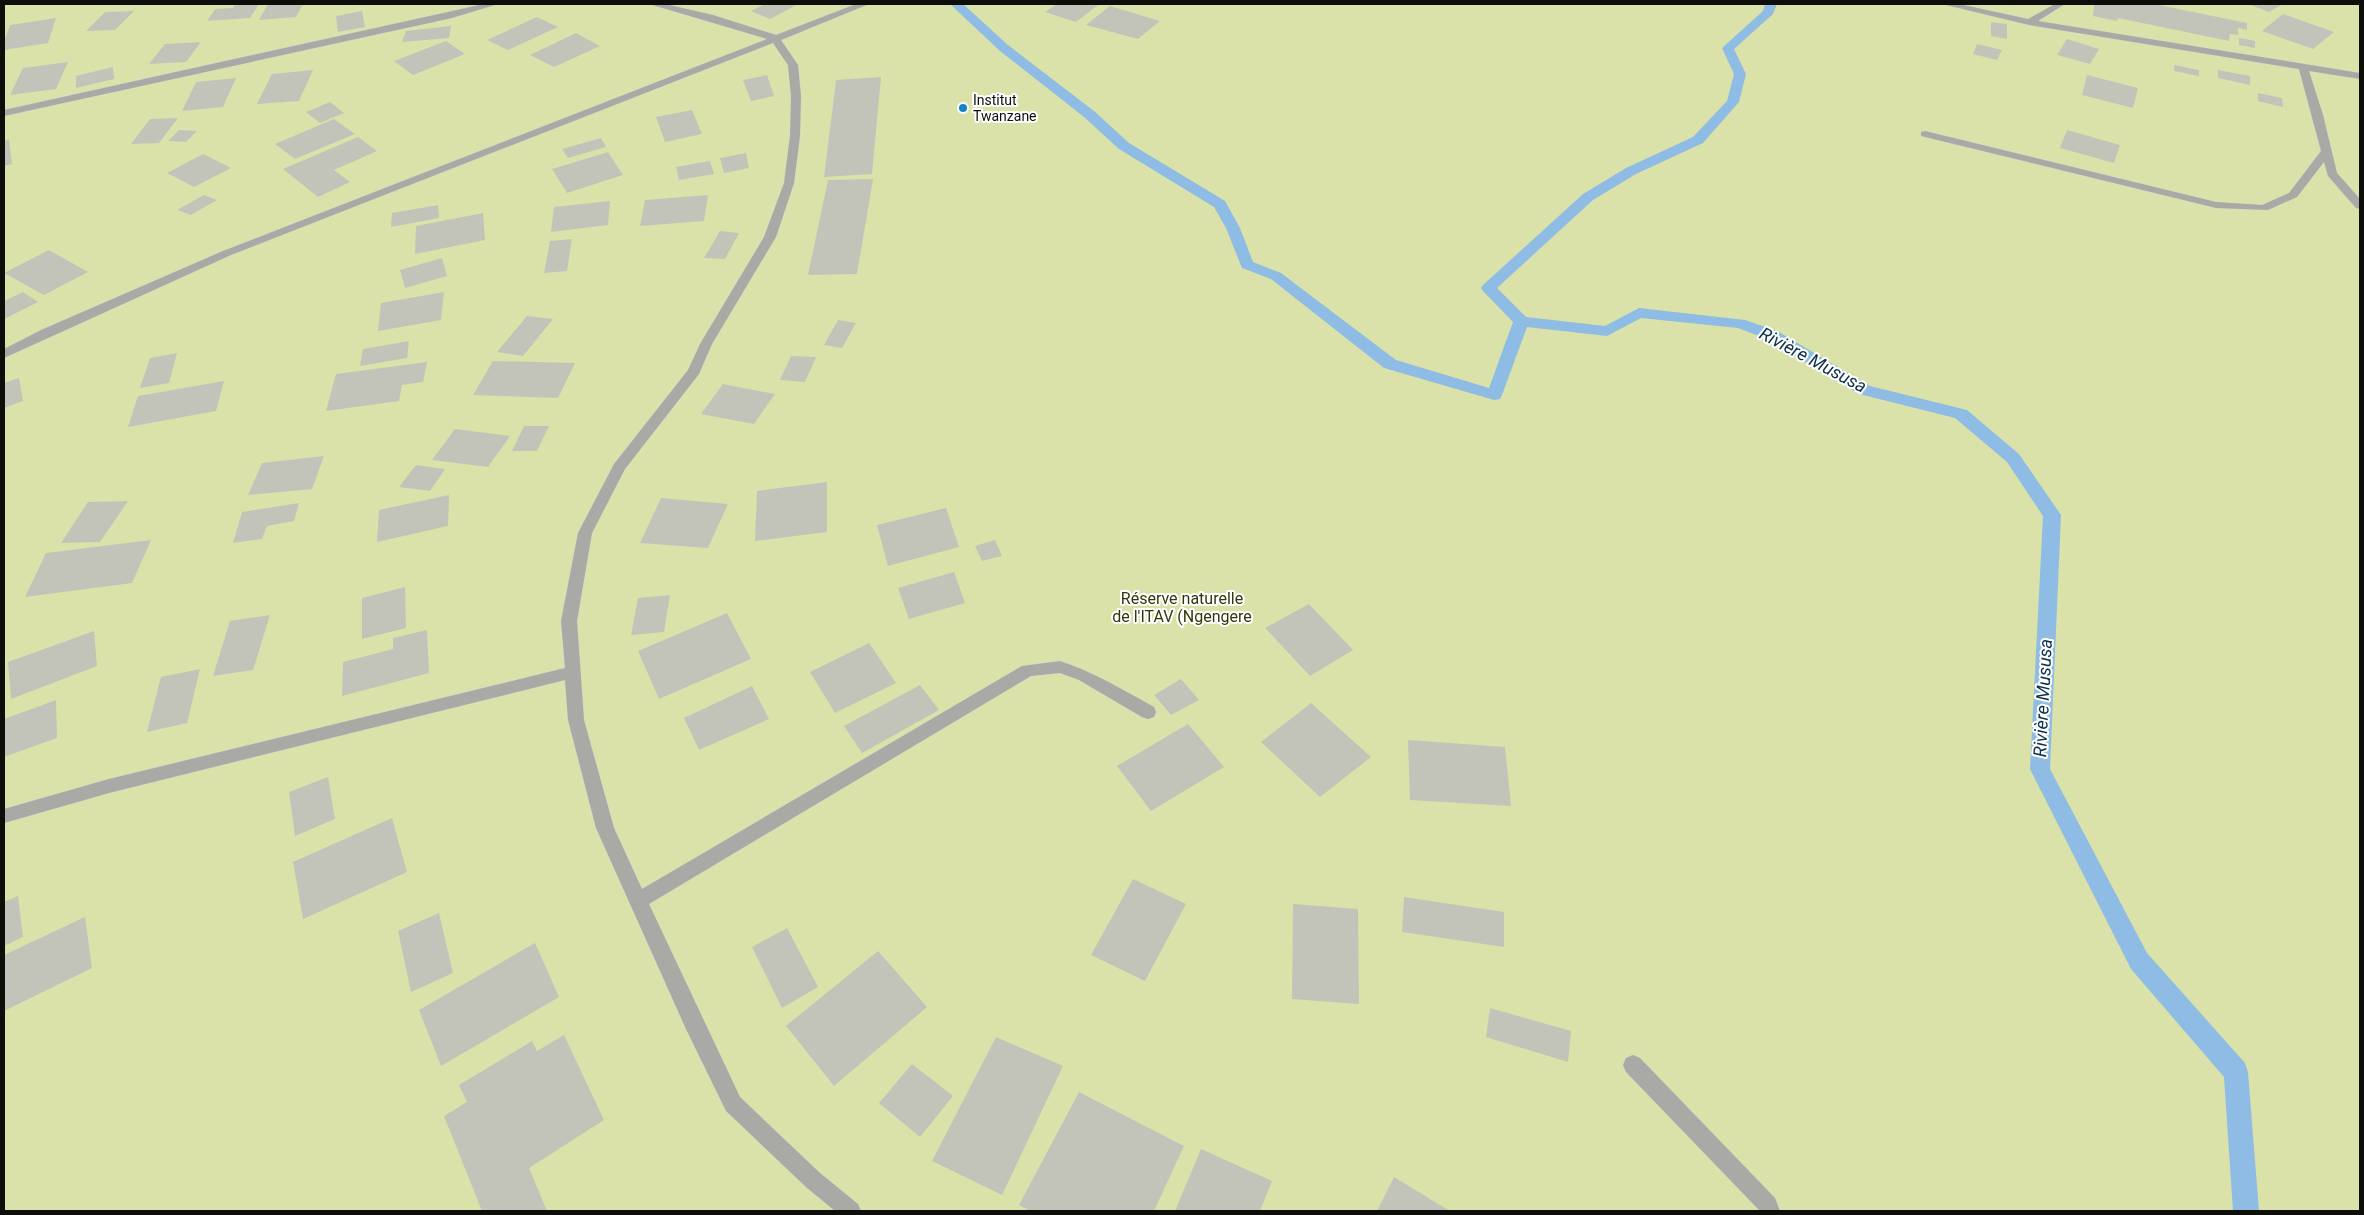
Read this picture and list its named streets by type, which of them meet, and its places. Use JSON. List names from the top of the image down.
{
  "water": ["Rivière Mususa"],
  "parks": ["Réserve naturelle de l'ITAV (Ngengere"],
  "places": ["Institut Twanzane"]
}
